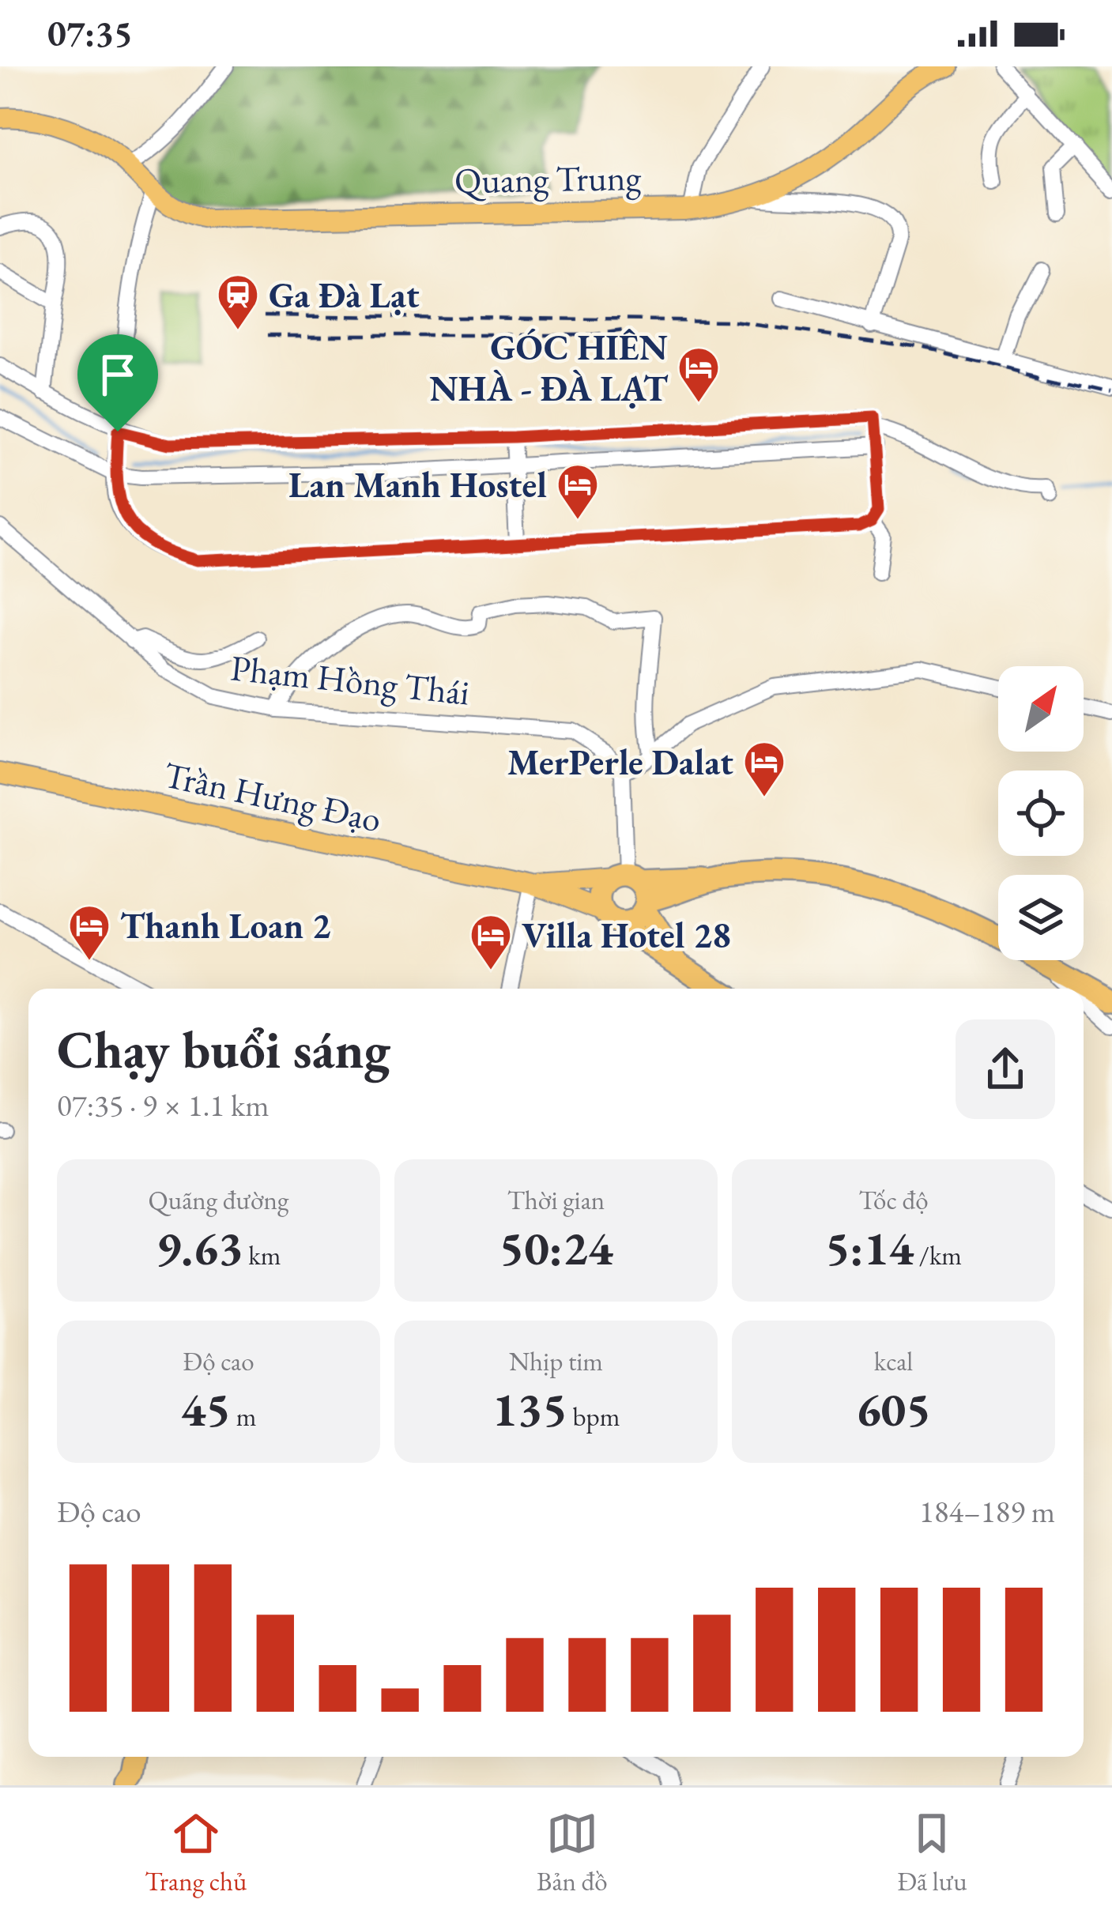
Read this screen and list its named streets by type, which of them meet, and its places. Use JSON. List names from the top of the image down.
{
  "streets": {
    "main road": ["Quang Trung", "Trần Hưng Đạo"],
    "street": ["Phạm Hồng Thái"]
  },
  "places": {
    "station": ["Ga Đà Lạt"],
    "hotel": [
      "GÓC HIÊN NHÀ - ĐÀ LẠT",
      "Lan Manh Hostel",
      "MerPerle Dalat",
      "Thanh Loan 2",
      "Villa Hotel 28"
    ]
  },
  "north": "top right",
  "page": {
    "status": "07:35",
    "heading": ["Chạy buổi sáng", "07:35 · 9 × 1.1 km"],
    "stats": [
      ["Quãng đường", "9.63 km"],
      ["Thời gian", "50:24"],
      ["Tốc độ", "5:14 /km"],
      ["Độ cao", "45 m"],
      ["Nhịp tim", "135 bpm"],
      ["kcal", "605"]
    ],
    "chart": ["Độ cao", "184–189 m"],
    "tabs": ["Trang chủ", "Bản đồ", "Đã lưu"]
  }
}
